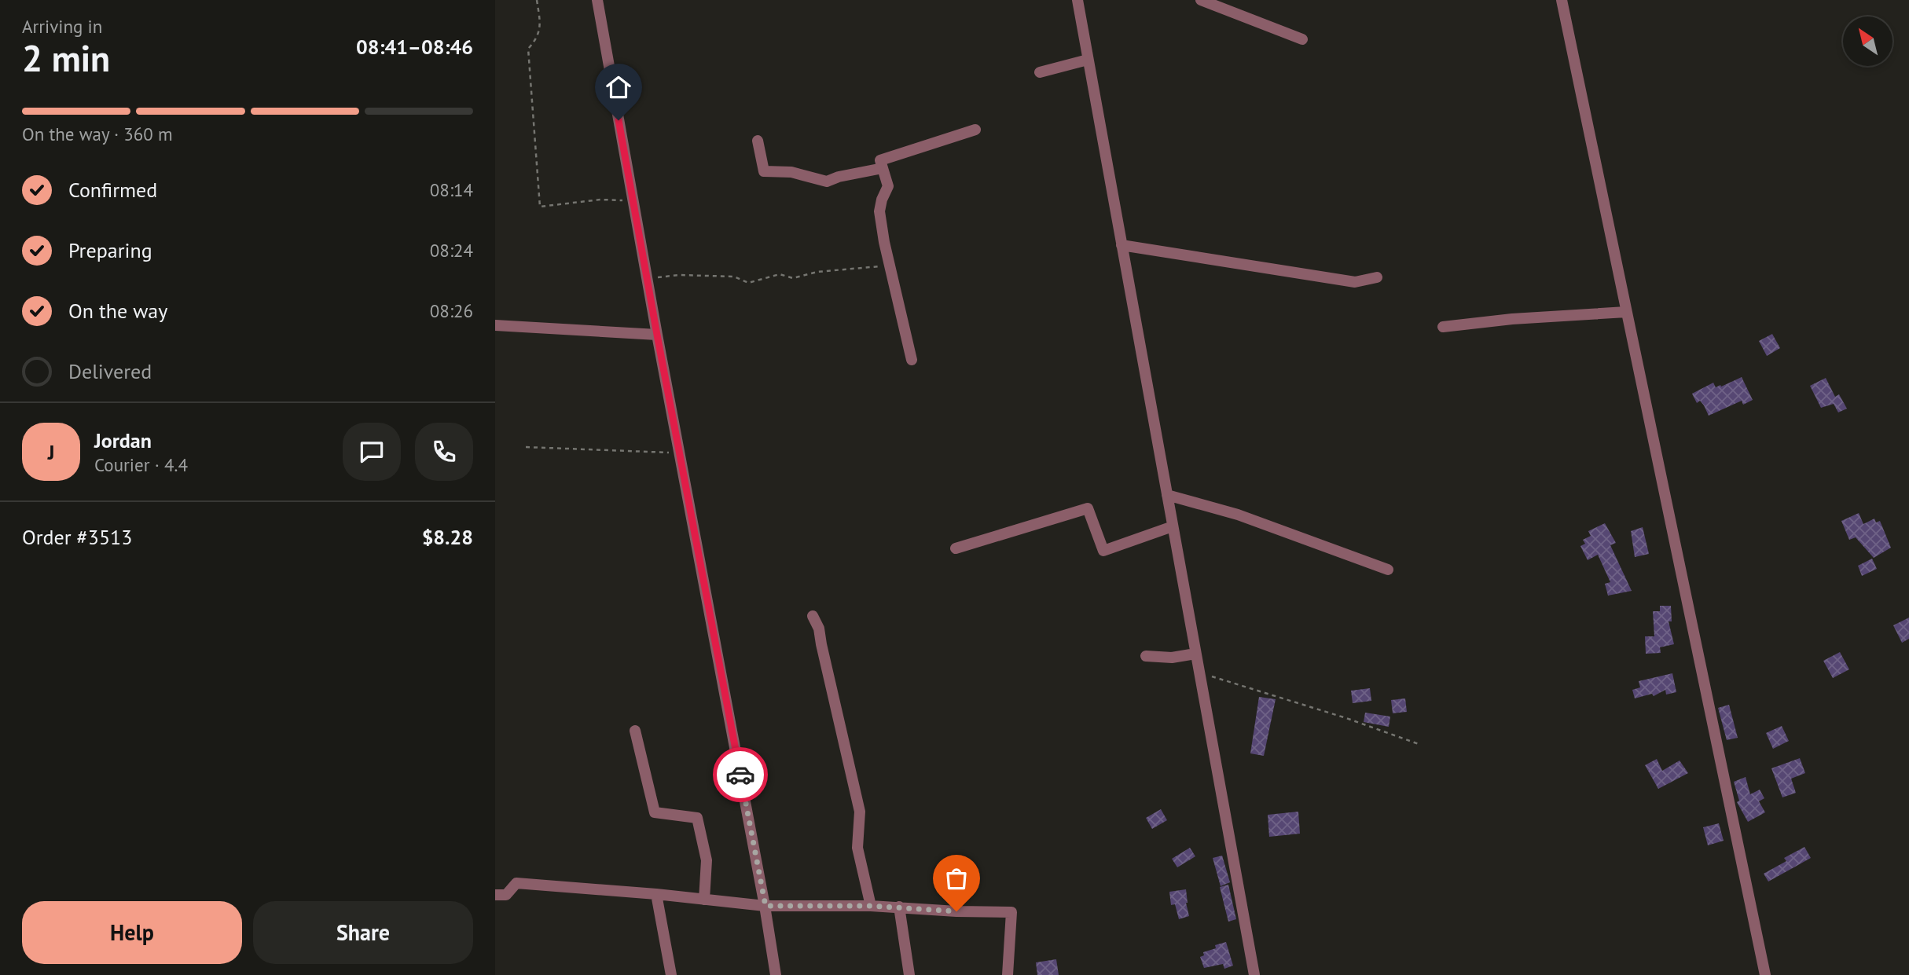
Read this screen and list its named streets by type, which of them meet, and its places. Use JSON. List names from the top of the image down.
{
  "north": "top left",
  "page": {
    "heading": ["2 min", "Arriving in", "08:41–08:46"],
    "panel": [
      "Jordan",
      "Courier · 4.4",
      "Order #3513",
      "$8.28"
    ],
    "bar": "On the way · 360 m",
    "list": [
      ["Confirmed", "08:14"],
      ["Preparing", "08:24"],
      ["On the way", "08:26"],
      "Delivered"
    ],
    "round": "J",
    "buttons": ["Help", "Share"]
  }
}
